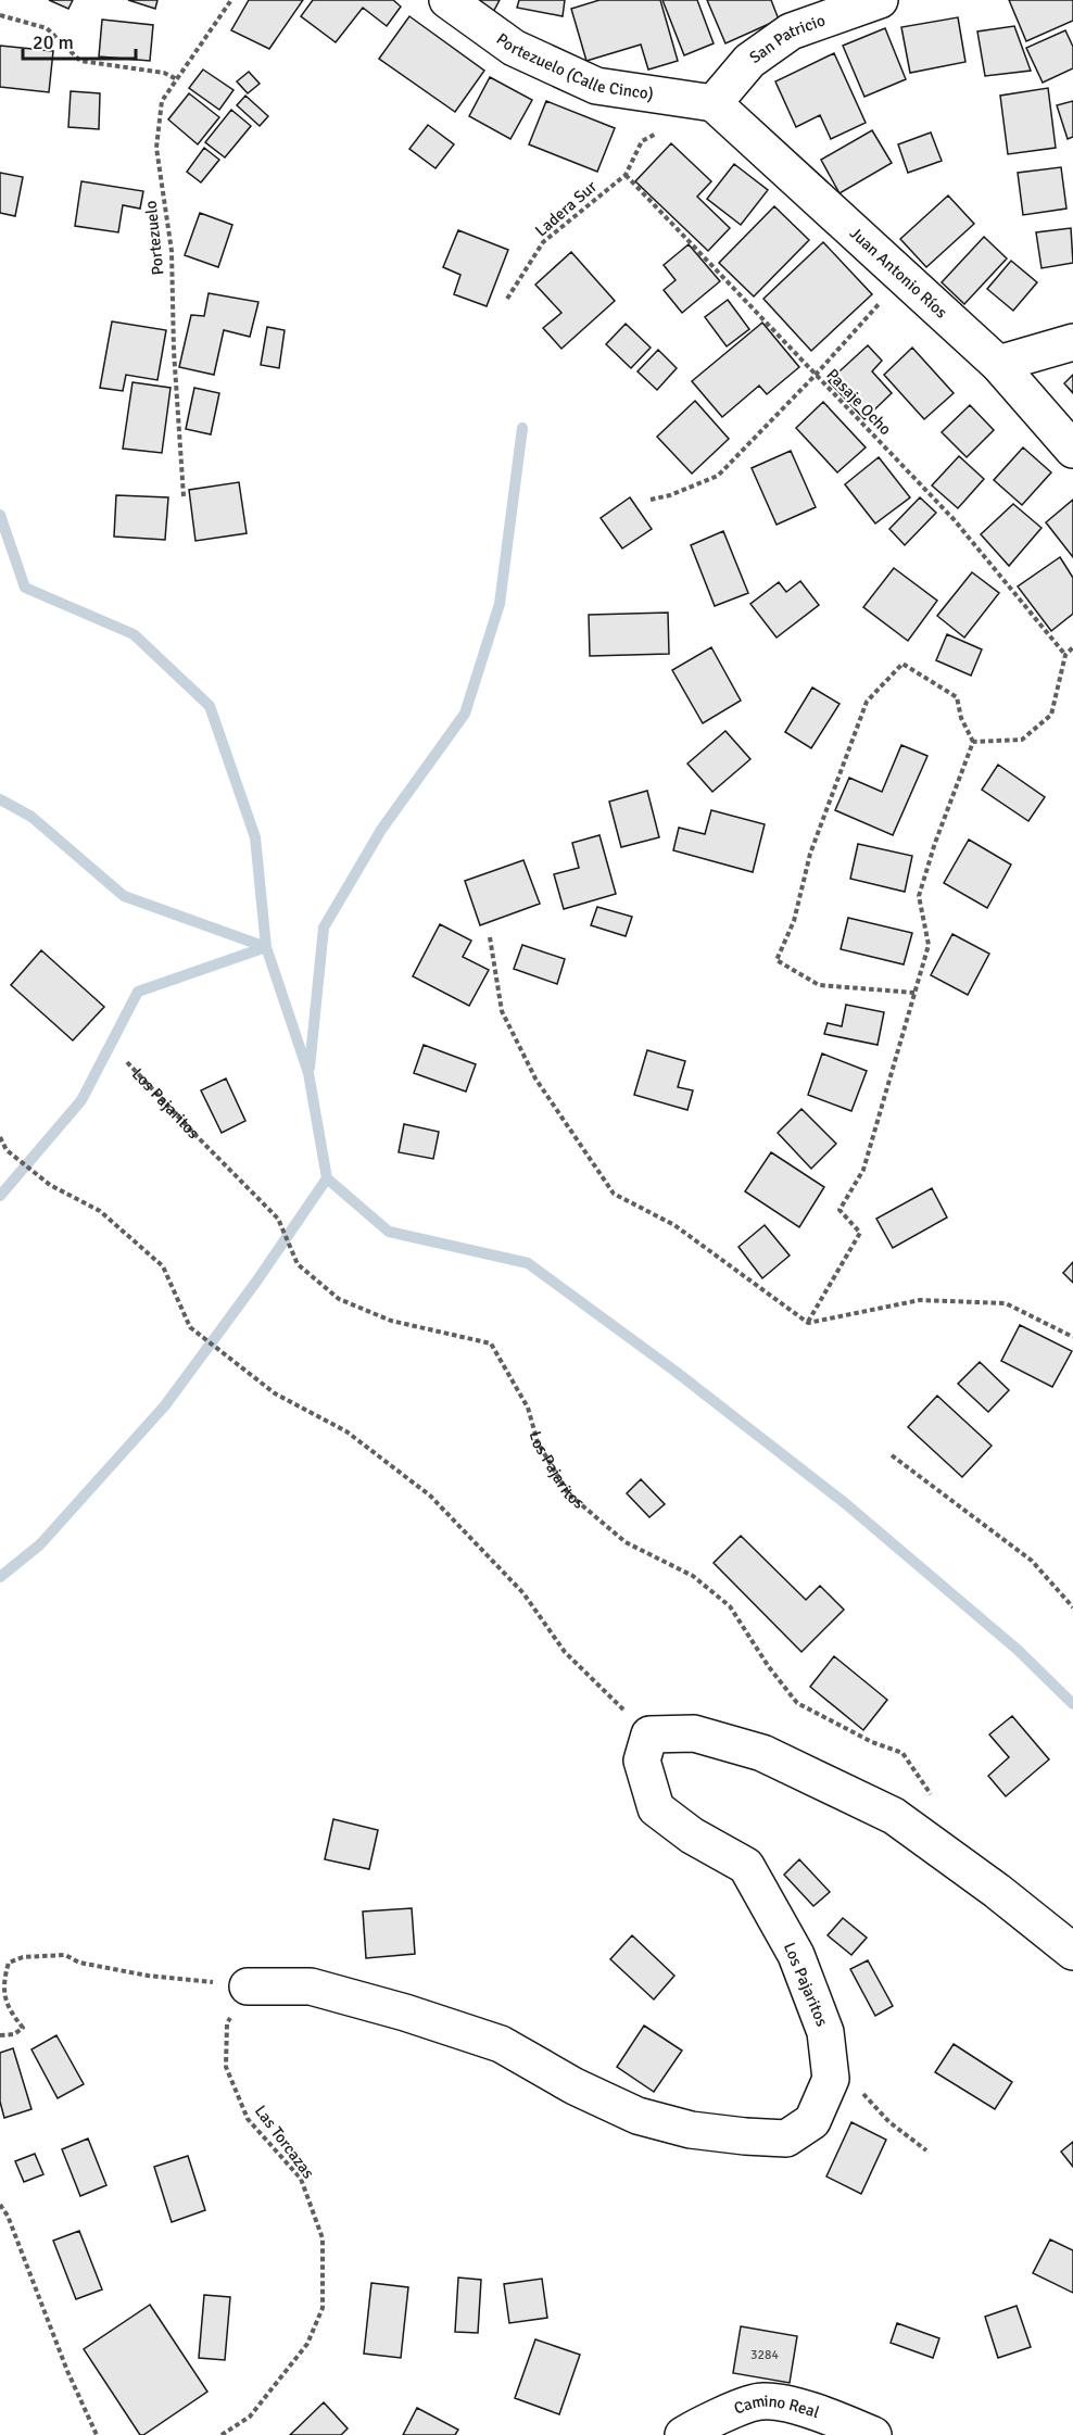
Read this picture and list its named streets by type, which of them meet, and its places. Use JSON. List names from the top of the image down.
{
  "streets": {
    "street": [
      "San Patricio",
      "Portezuelo (Calle Cinco)",
      "Juan Antonio Ríos",
      "Los Pajaritos",
      "Camino Real"
    ],
    "path": [
      "Ladera Sur",
      "Portezuelo",
      "Pasaje Ocho",
      "Las Torcazas"
    ]
  },
  "crossings": [
    ["San Patricio", "Portezuelo (Calle Cinco)"],
    ["San Patricio", "Juan Antonio Ríos"],
    ["Portezuelo (Calle Cinco)", "Juan Antonio Ríos"],
    ["Ladera Sur", "Pasaje Ocho"],
    ["Los Pajaritos", "Las Torcazas"]
  ],
  "house_numbers": ["3284"],
  "scale_bar": "20 m"
}
